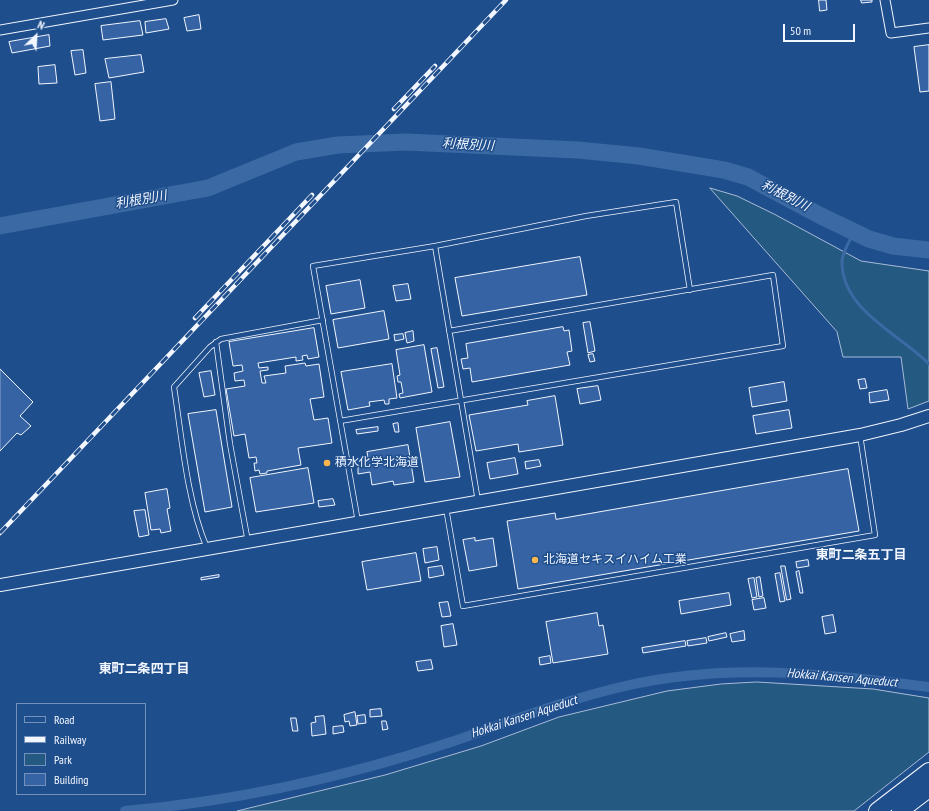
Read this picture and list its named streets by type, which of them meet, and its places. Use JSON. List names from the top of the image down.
{
  "districts": ["東町二条五丁目", "東町二条四丁目"],
  "water": ["利根別川", "Hokkai Kansen Aqueduct"],
  "places": ["積水化学北海道", "北海道セキスイハイム工業"],
  "legend": [
    "Road",
    "Railway",
    "Park",
    "Building"
  ],
  "scale_bar": "50 m",
  "north": "top right"
}
